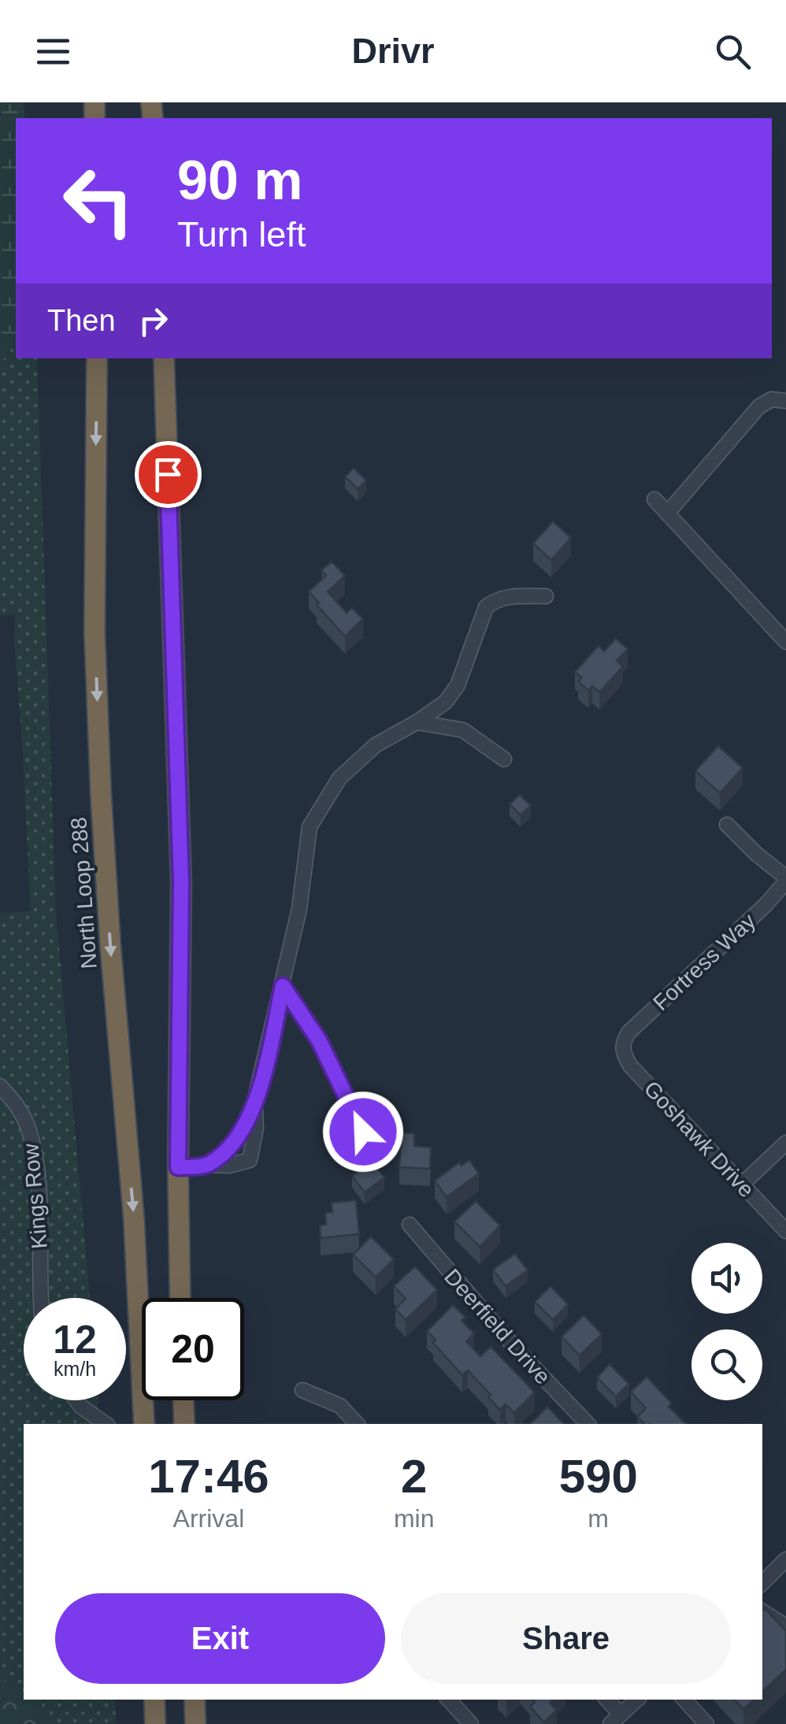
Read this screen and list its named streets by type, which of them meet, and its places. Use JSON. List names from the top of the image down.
{
  "streets": {
    "highway": ["North Loop 288"],
    "street": [
      "Fortress Way",
      "Goshawk Drive",
      "Kings Row",
      "Deerfield Drive"
    ]
  },
  "crossings": [
    ["Fortress Way", "Goshawk Drive"]
  ],
  "page": {
    "header": "Drivr",
    "turn": ["90 m", "Turn left"],
    "then": "Then",
    "speed": "12 km/h",
    "limit": "20",
    "eta": [
      "17:46",
      "Arrival",
      "2",
      "min",
      "590",
      "m"
    ],
    "buttons": ["Exit", "Share"]
  }
}
